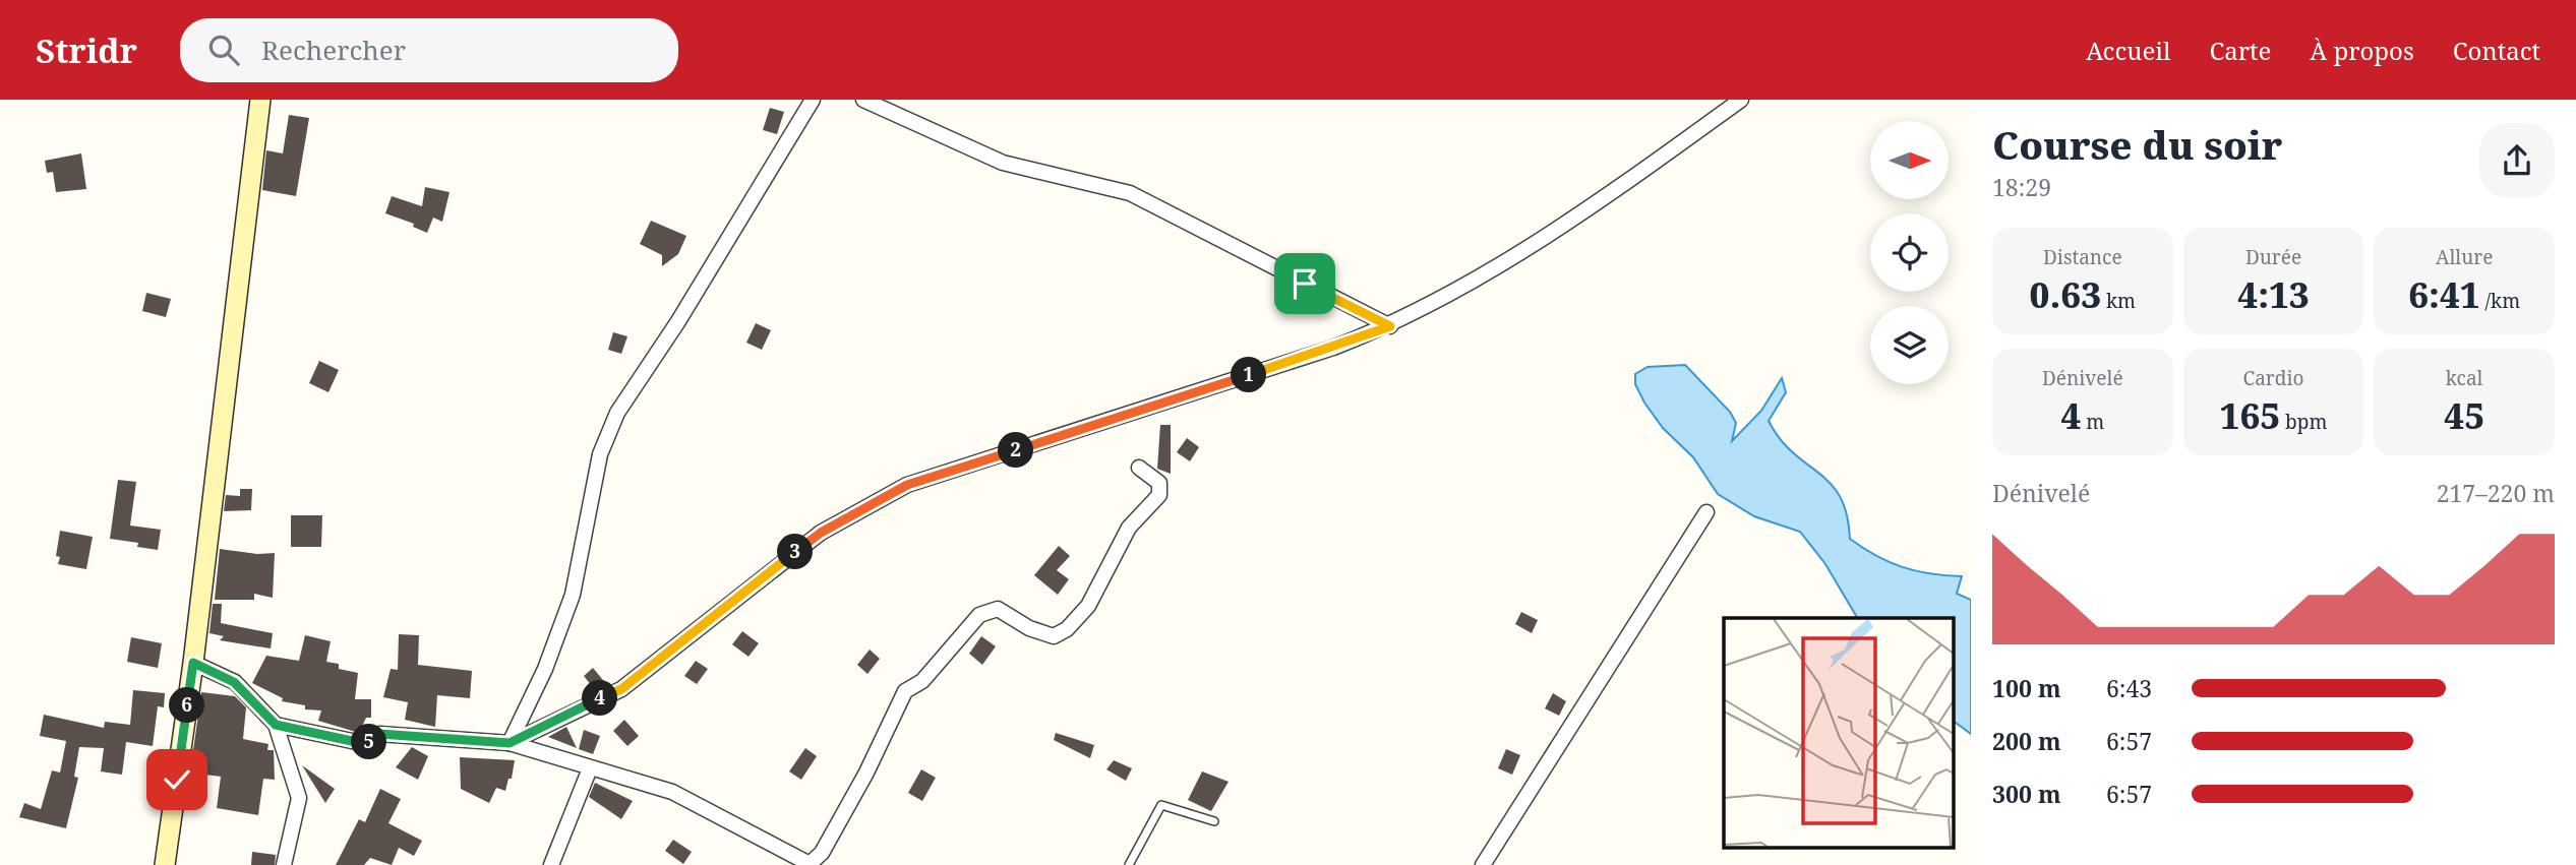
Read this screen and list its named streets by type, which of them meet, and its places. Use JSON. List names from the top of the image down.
{
  "north": "right",
  "page": {
    "header": "Stridr",
    "search": "Rechercher",
    "nav": [
      "Accueil",
      "Carte",
      "À propos",
      "Contact"
    ],
    "heading": ["Course du soir", "18:29"],
    "stats": [
      ["Distance", "0.63 km"],
      ["Durée", "4:13"],
      ["Allure", "6:41 /km"],
      ["Dénivelé", "4 m"],
      ["Cardio", "165 bpm"],
      ["kcal", "45"]
    ],
    "pins": [
      "1",
      "2",
      "3",
      "4",
      "6",
      "5"
    ],
    "chart": ["Dénivelé", "217–220 m"],
    "list": [
      {
        "name": "100 m",
        "note": "6:43"
      },
      {
        "name": "200 m",
        "note": "6:57"
      },
      {
        "name": "300 m",
        "note": "6:57"
      }
    ]
  }
}
